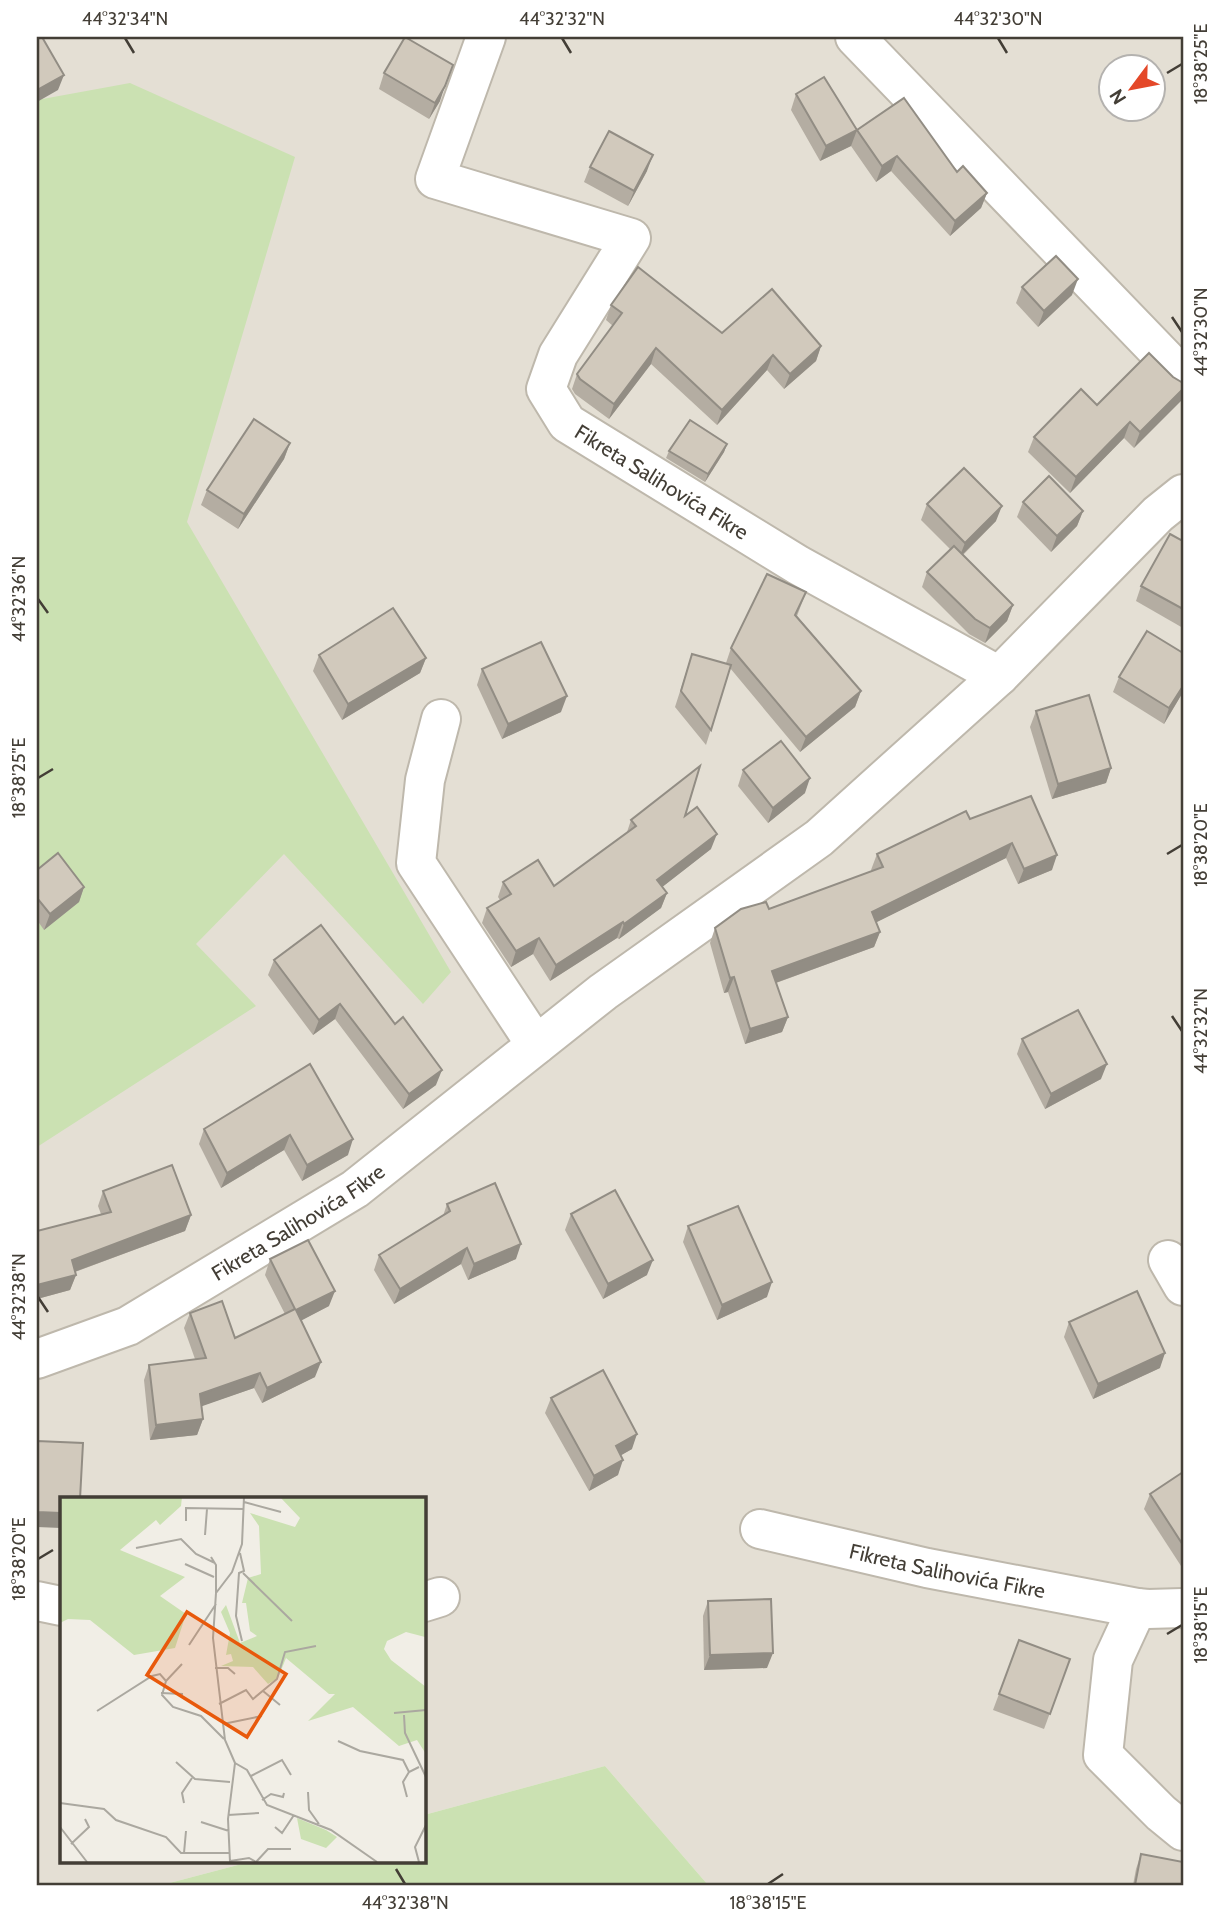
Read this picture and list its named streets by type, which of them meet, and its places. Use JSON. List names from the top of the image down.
{
  "streets": {
    "street": ["Fikreta Salihovića Fikre"]
  },
  "north": "bottom left",
  "coordinates": [
    "44°32'34\"N",
    "44°32'32\"N",
    "44°32'30\"N",
    "18°38'25\"E",
    "44°32'36\"N",
    "18°38'20\"E",
    "44°32'38\"N",
    "18°38'15\"E"
  ]
}
